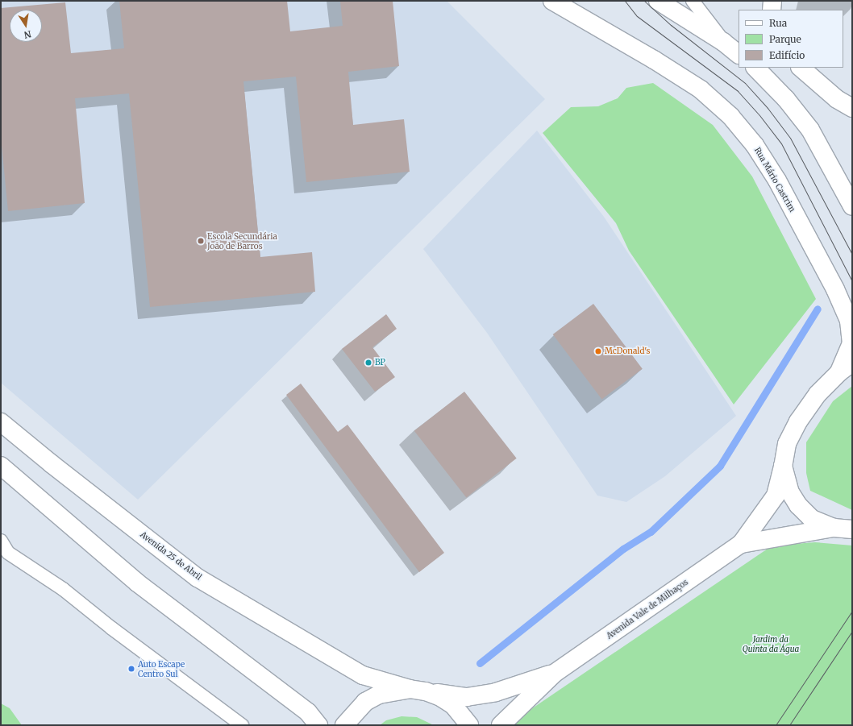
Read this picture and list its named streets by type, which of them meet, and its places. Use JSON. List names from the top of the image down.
{
  "streets": {
    "main road": ["Rua Mário Castrim", "Avenida 25 de Abril", "Avenida Vale de Milhaços"]
  },
  "crossings": [
    ["Rua Mário Castrim", "Avenida Vale de Milhaços"],
    ["Avenida 25 de Abril", "Avenida Vale de Milhaços"]
  ],
  "parks": ["Jardim da Quinta da Água"],
  "places": [
    "Escola Secundária João de Barros",
    "McDonald's",
    "BP",
    "Auto Escape Centro Sul"
  ],
  "legend": ["Rua", "Parque", "Edifício"],
  "north": "bottom"
}
